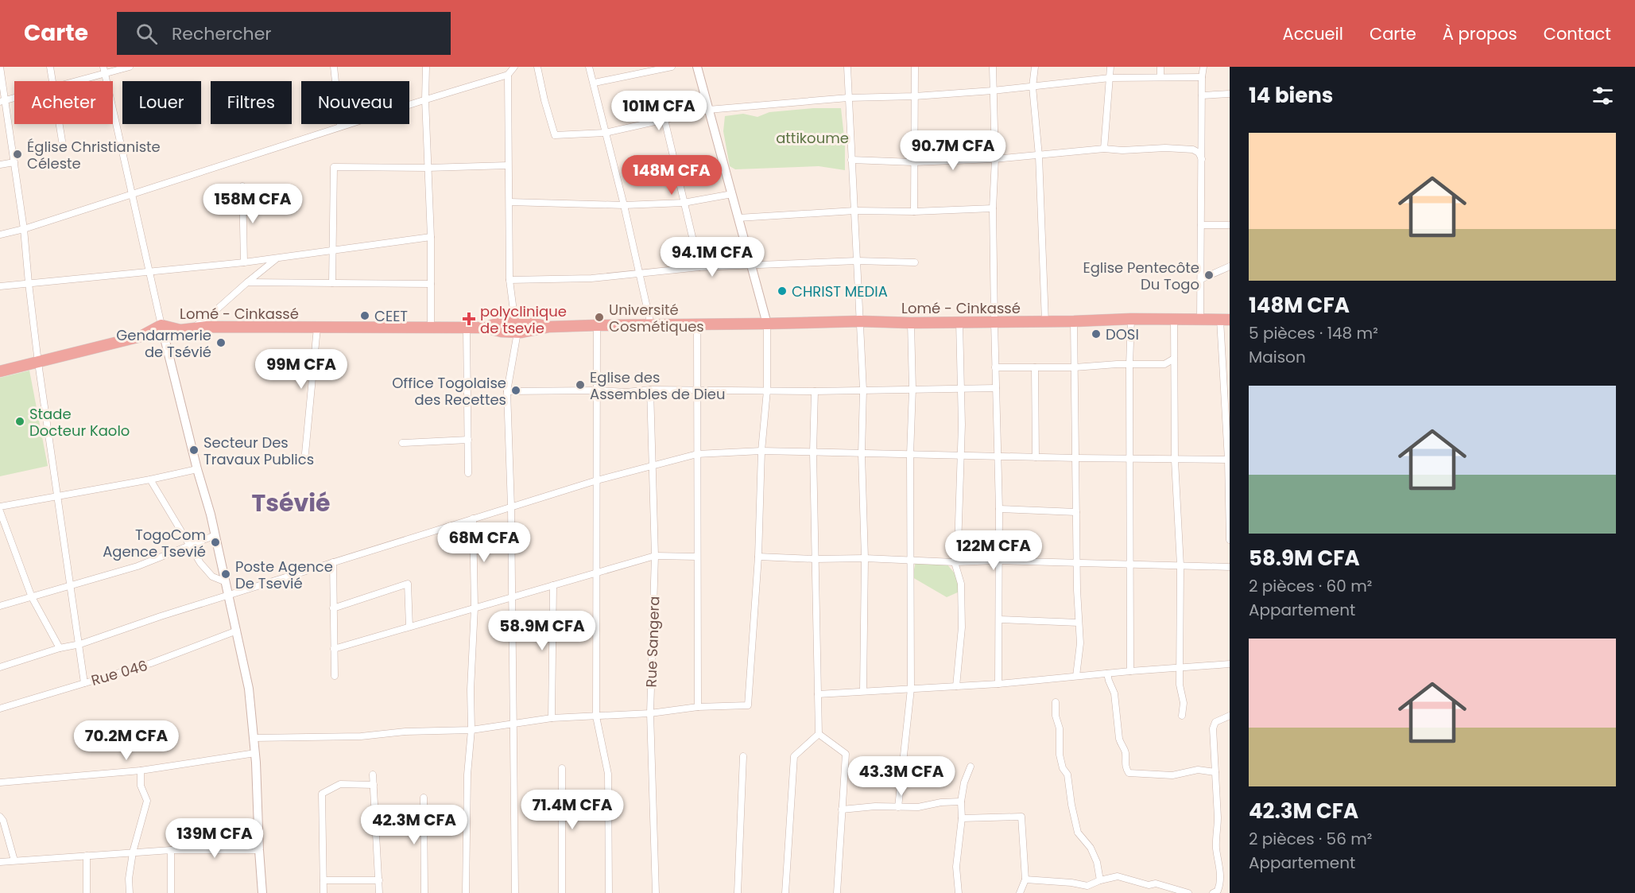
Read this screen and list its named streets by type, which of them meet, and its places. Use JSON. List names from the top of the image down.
{
  "streets": {
    "highway": ["Lomé - Cinkassé"],
    "street": ["Rue Sangera", "Rue 046"]
  },
  "districts": ["Tsévié"],
  "parks": ["attikoume"],
  "places": {
    "other": [
      "Église Christianiste Céleste",
      "Eglise Pentecôte Du Togo",
      "CHRIST MEDIA",
      "CEET",
      "Université Cosmétiques",
      "DOSI",
      "Gendarmerie de Tsévié",
      "Eglise des Assembles de Dieu",
      "Office Togolaise des Recettes",
      "Stade Docteur Kaolo",
      "Secteur Des Travaux Publics",
      "TogoCom Agence Tsevié",
      "Poste Agence De Tsevié"
    ],
    "health": ["polyclinique de tsevie"]
  },
  "page": {
    "header": "Carte",
    "search": "Rechercher",
    "nav": [
      "Accueil",
      "Carte",
      "À propos",
      "Contact"
    ],
    "heading": "14 biens",
    "chip": [
      "Acheter",
      "Louer",
      "Filtres",
      "Nouveau"
    ],
    "price": [
      "101M CFA",
      "90.7M CFA",
      "148M CFA",
      "158M CFA",
      "94.1M CFA",
      "99M CFA",
      "68M CFA",
      "122M CFA",
      "58.9M CFA",
      "70.2M CFA",
      "43.3M CFA",
      "71.4M CFA",
      "42.3M CFA",
      "139M CFA"
    ],
    "list": [
      {
        "name": "148M CFA",
        "note": "5 pièces · 148 m² · Maison"
      },
      {
        "name": "58.9M CFA",
        "note": "2 pièces · 60 m² · Appartement"
      },
      {
        "name": "42.3M CFA",
        "note": "2 pièces · 56 m² · Appartement"
      }
    ]
  }
}
